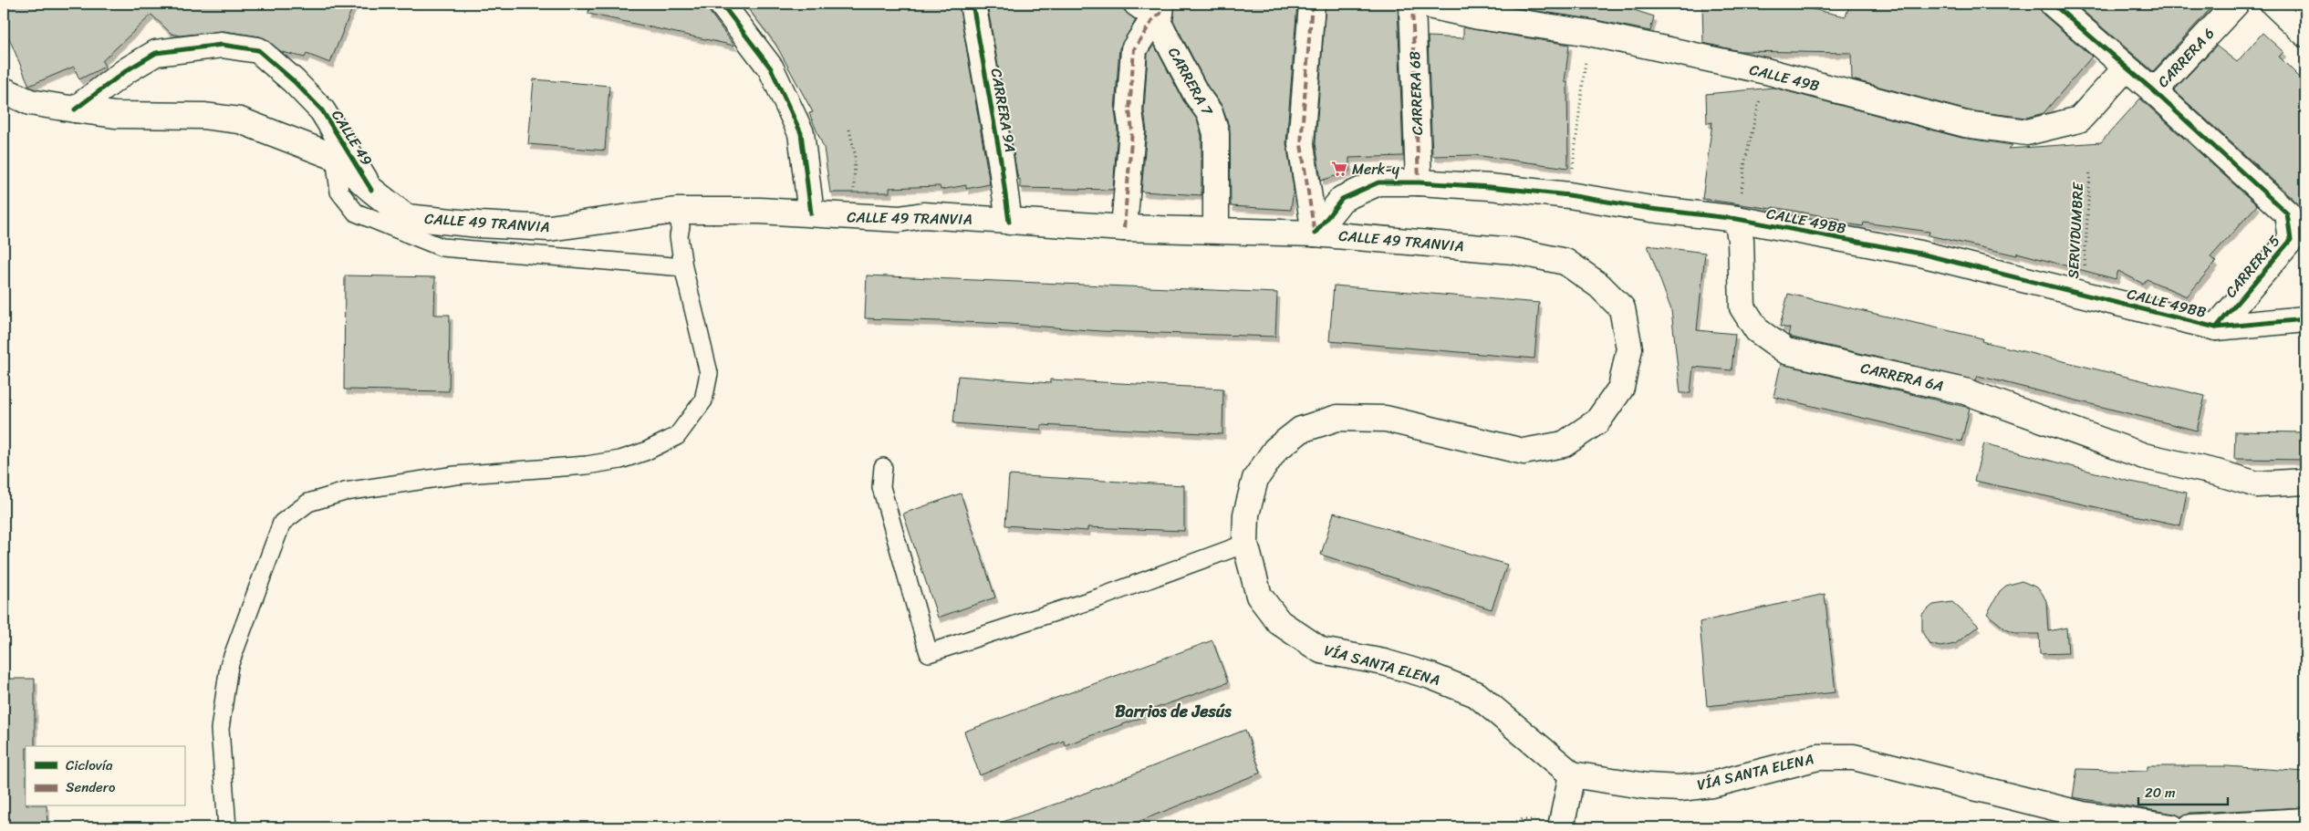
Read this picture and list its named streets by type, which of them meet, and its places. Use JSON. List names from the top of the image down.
{
  "streets": {
    "street": [
      "CARRERA 6",
      "CALLE 49B",
      "CARRERA 7",
      "CARRERA 6B",
      "CARRERA 9A",
      "CALLE 49",
      "CALLE 49 TRANVIA",
      "CALLE 49BB",
      "CARRERA 5",
      "CARRERA 6A",
      "VÍA SANTA ELENA"
    ],
    "path": ["SERVIDUMBRE"]
  },
  "crossings": [
    ["CARRERA 6", "CARRERA 5"],
    ["CARRERA 7", "CALLE 49 TRANVIA"],
    ["CARRERA 6B", "CALLE 49BB"],
    ["CARRERA 9A", "CALLE 49 TRANVIA"],
    ["CALLE 49", "CALLE 49 TRANVIA"],
    ["CALLE 49 TRANVIA", "CALLE 49BB"],
    ["CALLE 49 TRANVIA", "VÍA SANTA ELENA"],
    ["CALLE 49BB", "SERVIDUMBRE"],
    ["CALLE 49BB", "CARRERA 5"],
    ["CALLE 49BB", "CARRERA 6A"]
  ],
  "districts": ["Barrios de Jesús"],
  "places": {
    "supermarket": ["Merk-y"]
  },
  "legend": ["Ciclovía", "Sendero"],
  "scale_bar": "20 m"
}
